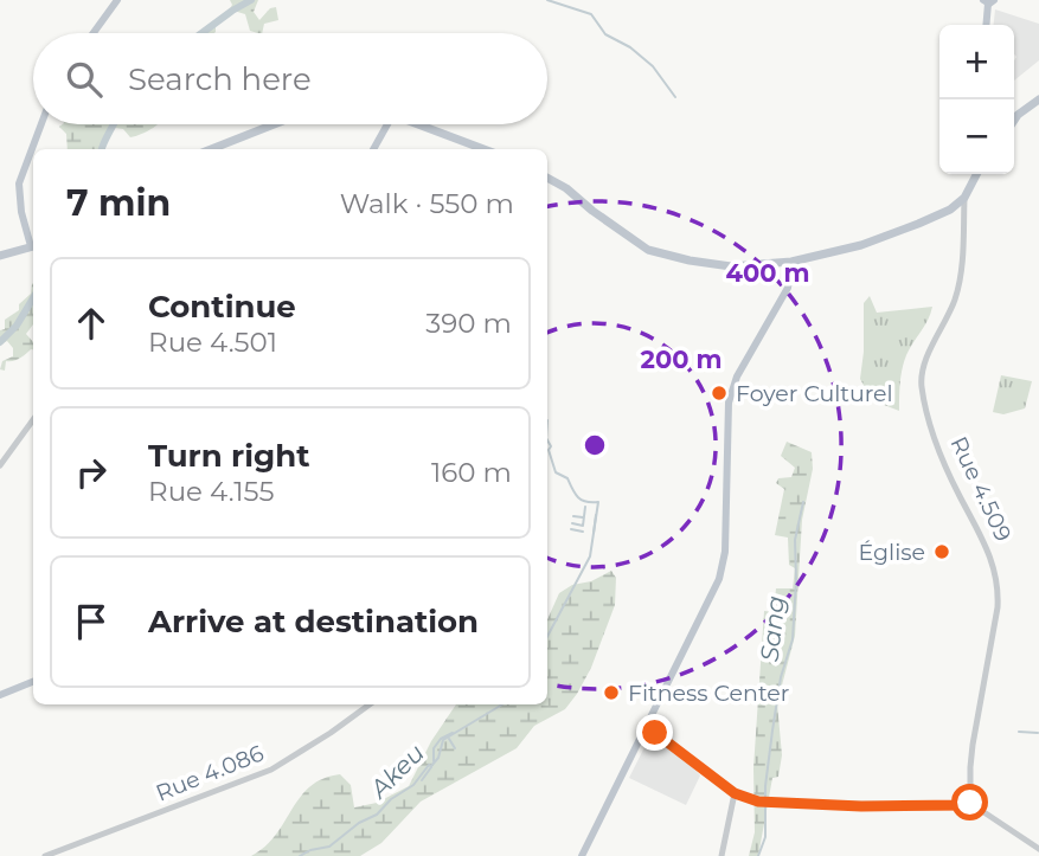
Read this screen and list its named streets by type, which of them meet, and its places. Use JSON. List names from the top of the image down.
{
  "streets": {
    "street": ["Rue 4.509", "Rue 4.086"]
  },
  "water": ["Sang", "Akeu"],
  "places": ["Foyer Culturel", "Église", "Fitness Center"],
  "page": {
    "map_buttons": ["+", "−"],
    "search": "Search here",
    "heading": ["7 min", "Walk · 550 m"],
    "list": [
      ["Continue", "Rue 4.501", "390 m"],
      ["Turn right", "Rue 4.155", "160 m"],
      "Arrive at destination"
    ]
  },
  "rings": ["400 m", "200 m"]
}
